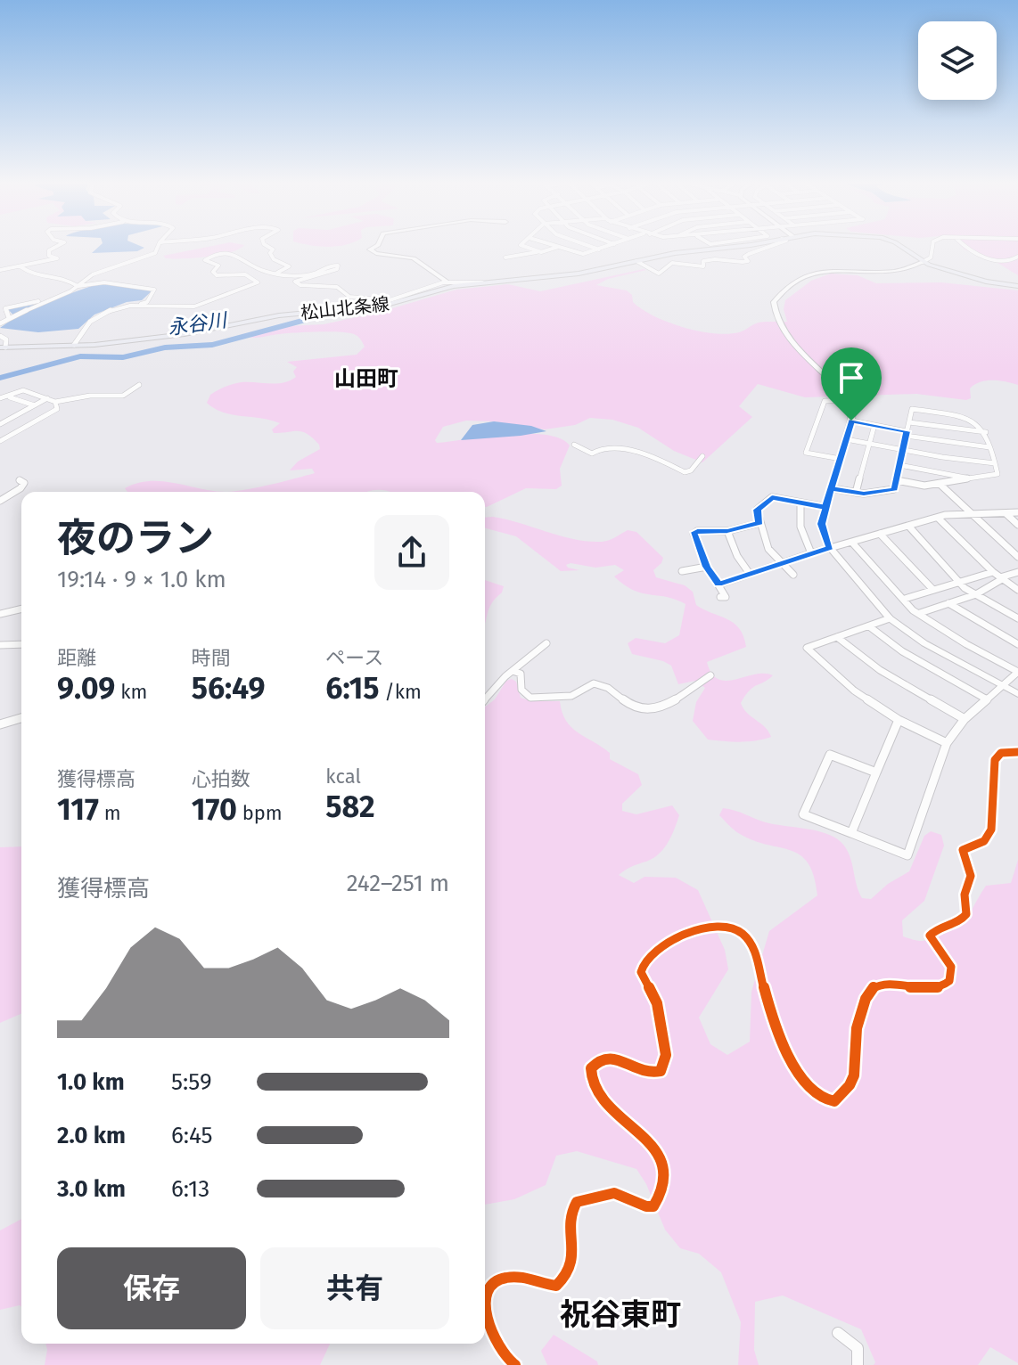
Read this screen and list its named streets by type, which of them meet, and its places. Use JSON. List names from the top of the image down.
{
  "streets": {
    "main road": ["松山北条線"]
  },
  "districts": ["山田町", "祝谷東町"],
  "water": ["永谷川"],
  "page": {
    "heading": ["夜のラン", "19:14 · 9 × 1.0 km"],
    "stats": [
      ["距離", "9.09 km"],
      ["時間", "56:49"],
      ["ペース", "6:15 /km"],
      ["獲得標高", "117 m"],
      ["心拍数", "170 bpm"],
      ["kcal", "582"]
    ],
    "chart": ["獲得標高", "242–251 m"],
    "list": [
      {
        "name": "1.0 km",
        "note": "5:59"
      },
      {
        "name": "2.0 km",
        "note": "6:45"
      },
      {
        "name": "3.0 km",
        "note": "6:13"
      }
    ],
    "buttons": ["保存", "共有"]
  }
}
